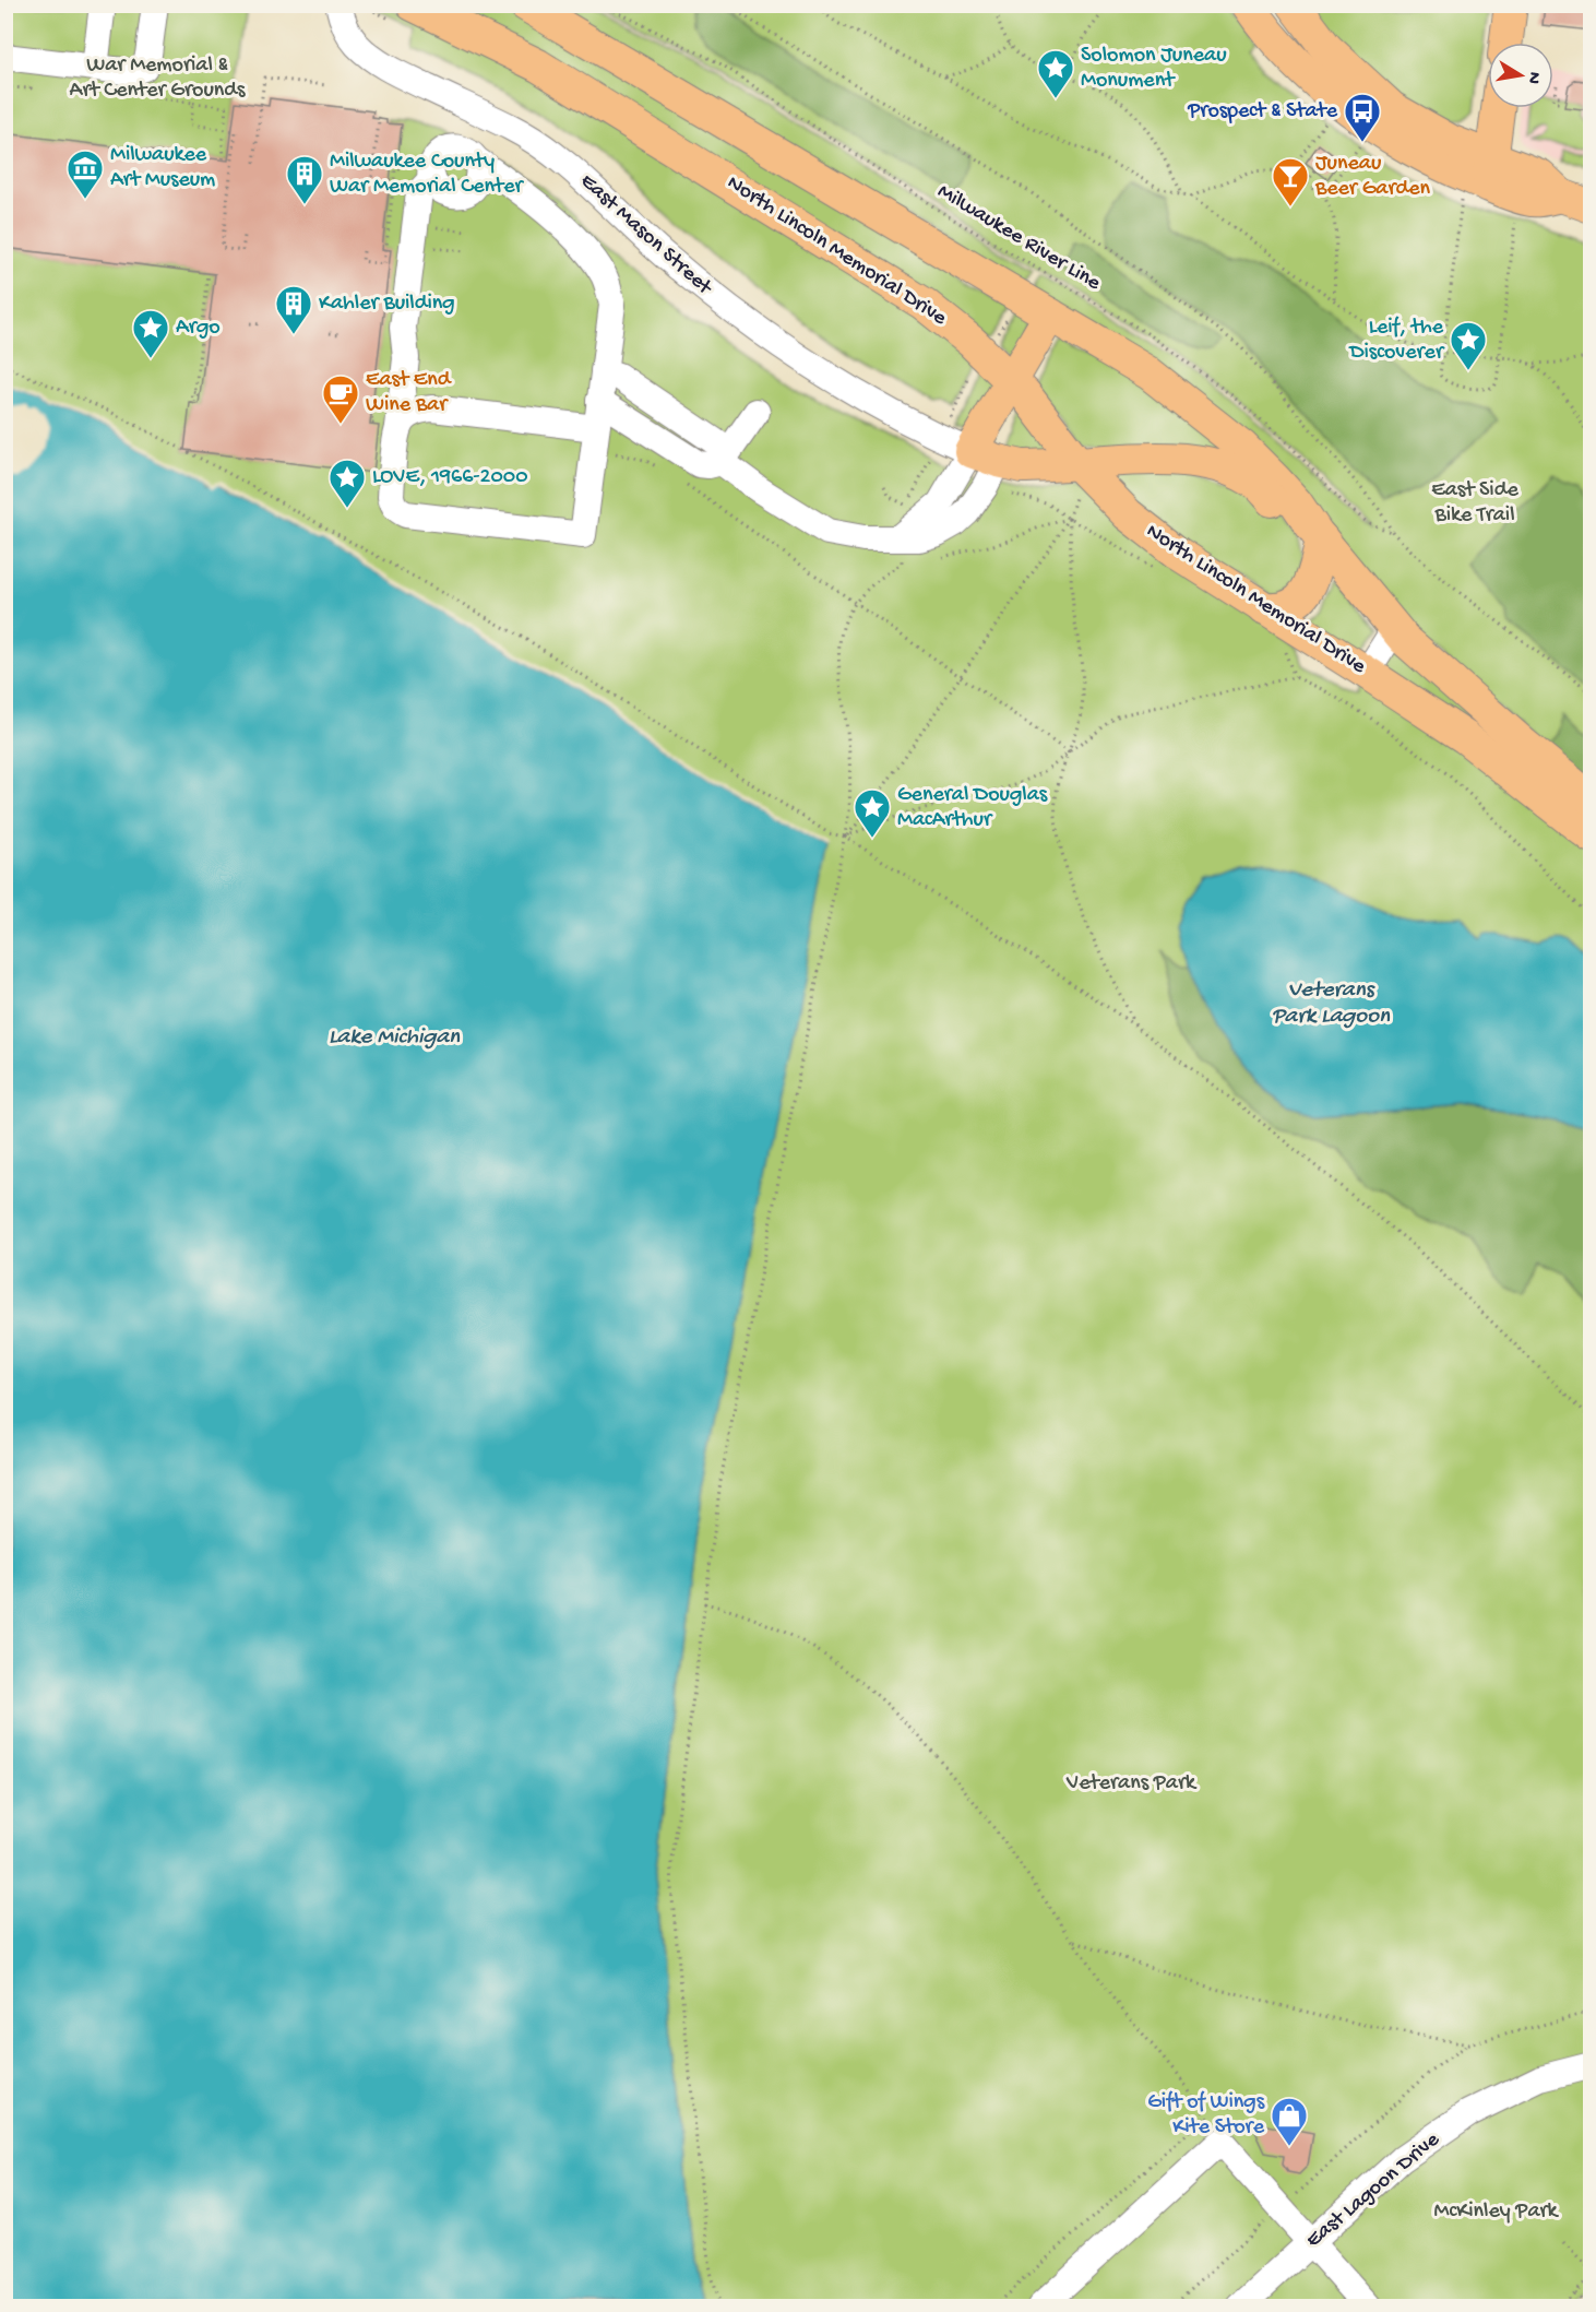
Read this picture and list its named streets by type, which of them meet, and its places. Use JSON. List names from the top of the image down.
{
  "streets": {
    "main road": ["North Lincoln Memorial Drive"],
    "street": ["East Mason Street", "East Lagoon Drive"],
    "path": ["Milwaukee River Line"]
  },
  "water": ["Veterans Park Lagoon", "Lake Michigan"],
  "parks": [
    "War Memorial & Art Center Grounds",
    "East Side Bike Trail",
    "Veterans Park",
    "McKinley Park"
  ],
  "places": {
    "place": [
      "Solomon Juneau Monument",
      "Argo",
      "Leif, the Discoverer",
      "LOVE, 1966-2000",
      "General Douglas MacArthur"
    ],
    "bus stop": ["Prospect & State"],
    "museum": ["Milwaukee Art Museum"],
    "building": ["Milwaukee County War Memorial Center", "Kahler Building"],
    "bar": ["Juneau Beer Garden"],
    "cafe": ["East End Wine Bar"],
    "shop": ["Gift of Wings Kite Store"]
  },
  "north": "right"
}
